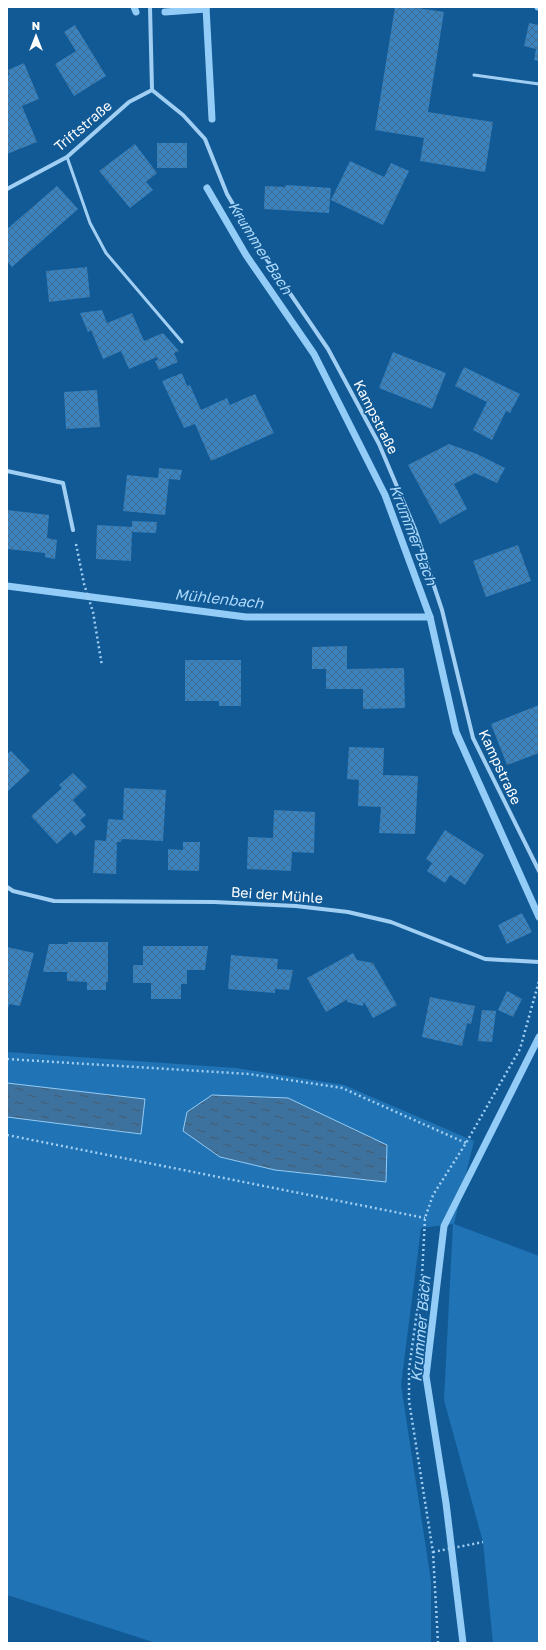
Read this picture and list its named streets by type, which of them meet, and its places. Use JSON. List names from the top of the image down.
{
  "streets": {
    "street": ["Triftstraße", "Kampstraße", "Bei der Mühle"]
  },
  "crossings": [
    ["Triftstraße", "Kampstraße"]
  ],
  "water": ["Krummer Bach", "Mühlenbach"],
  "north": "top"
}
